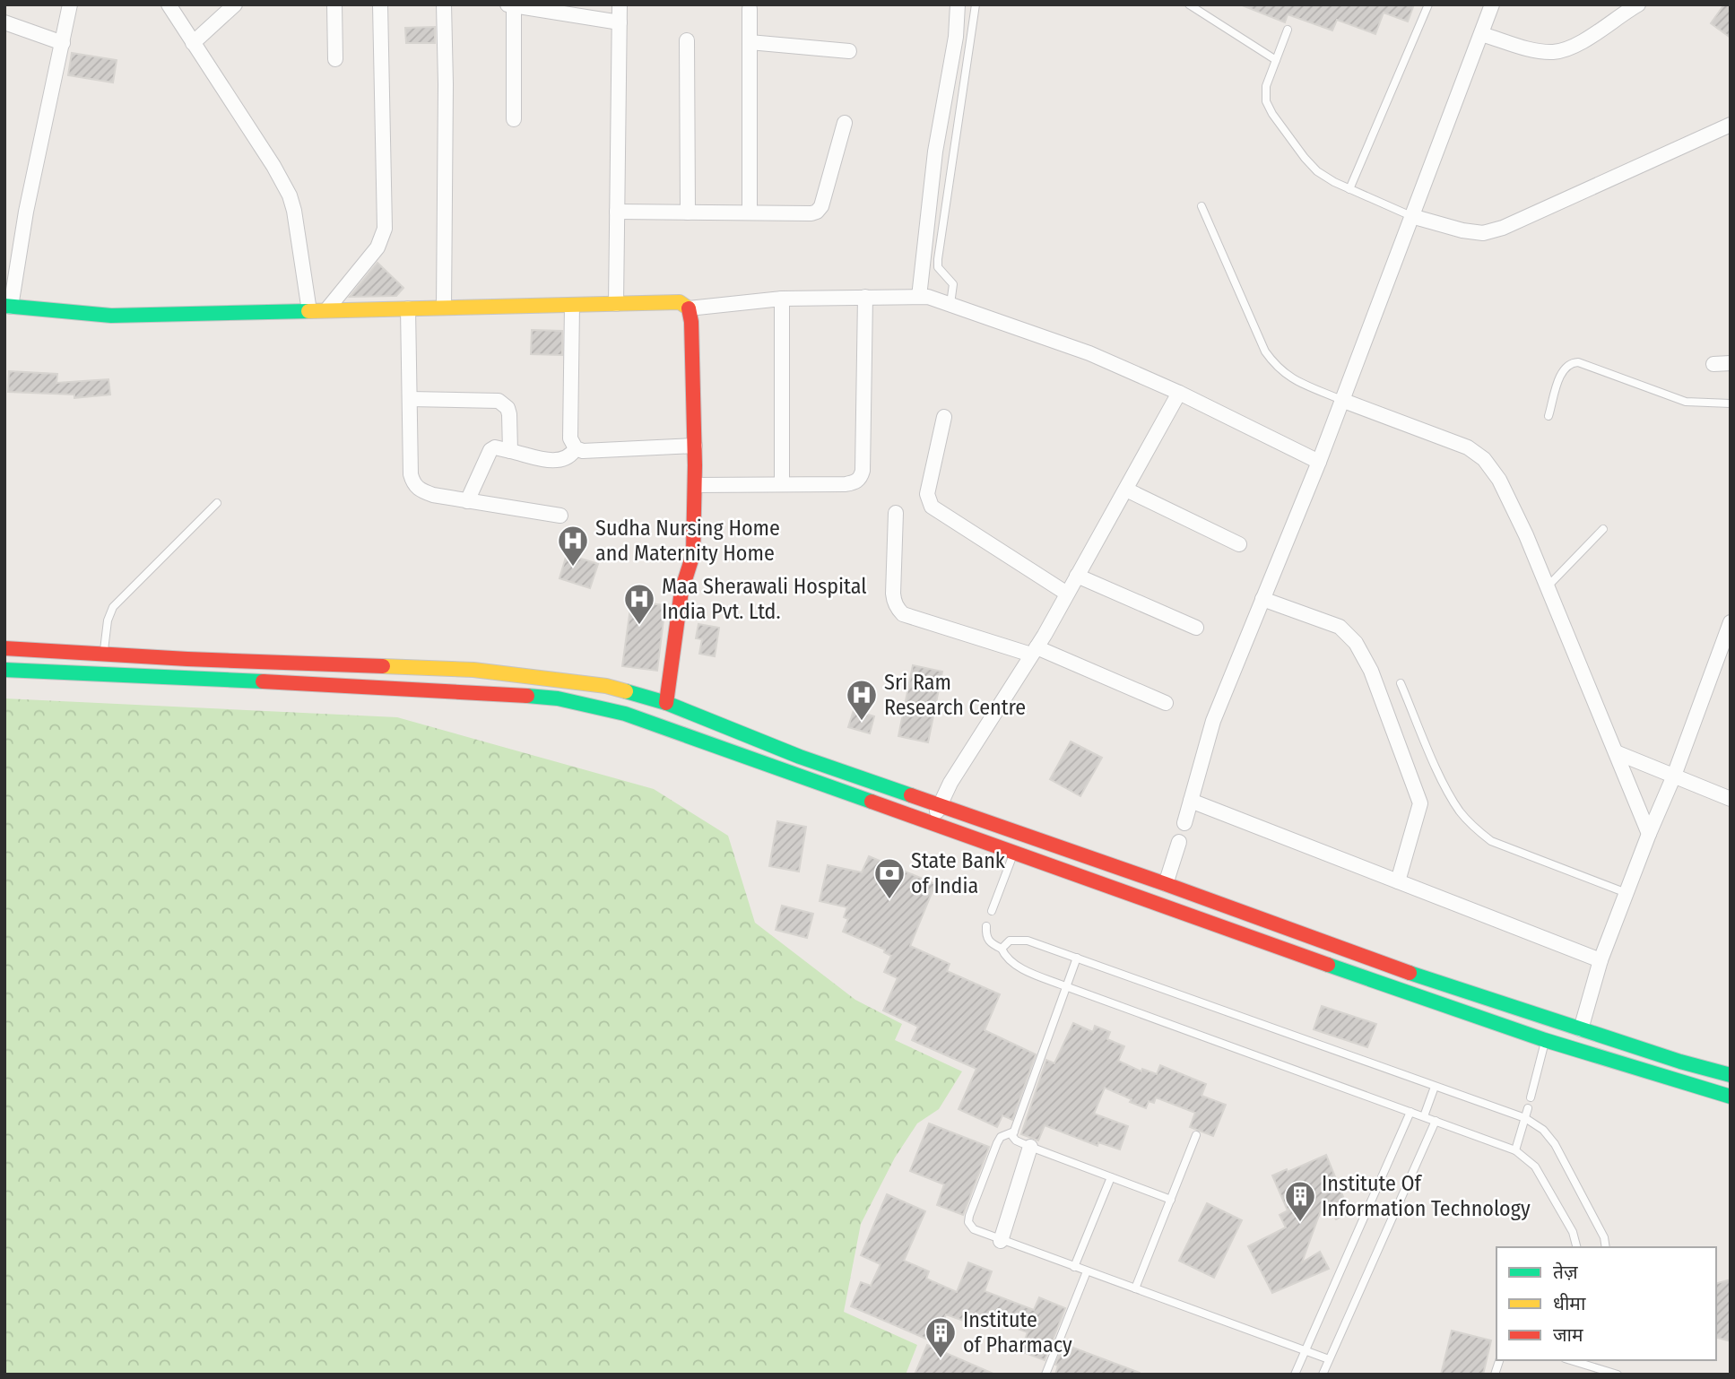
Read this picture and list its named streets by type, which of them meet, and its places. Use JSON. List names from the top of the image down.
{
  "places": {
    "hospital": ["Sudha Nursing Home and Maternity Home", "Maa Sherawali Hospital India Pvt. Ltd.", "Sri Ram Research Centre"],
    "bank": ["State Bank of India"],
    "building": ["Institute Of Information Technology", "Institute of Pharmacy"]
  },
  "legend": ["तेज़", "धीमा", "जाम"]
}
